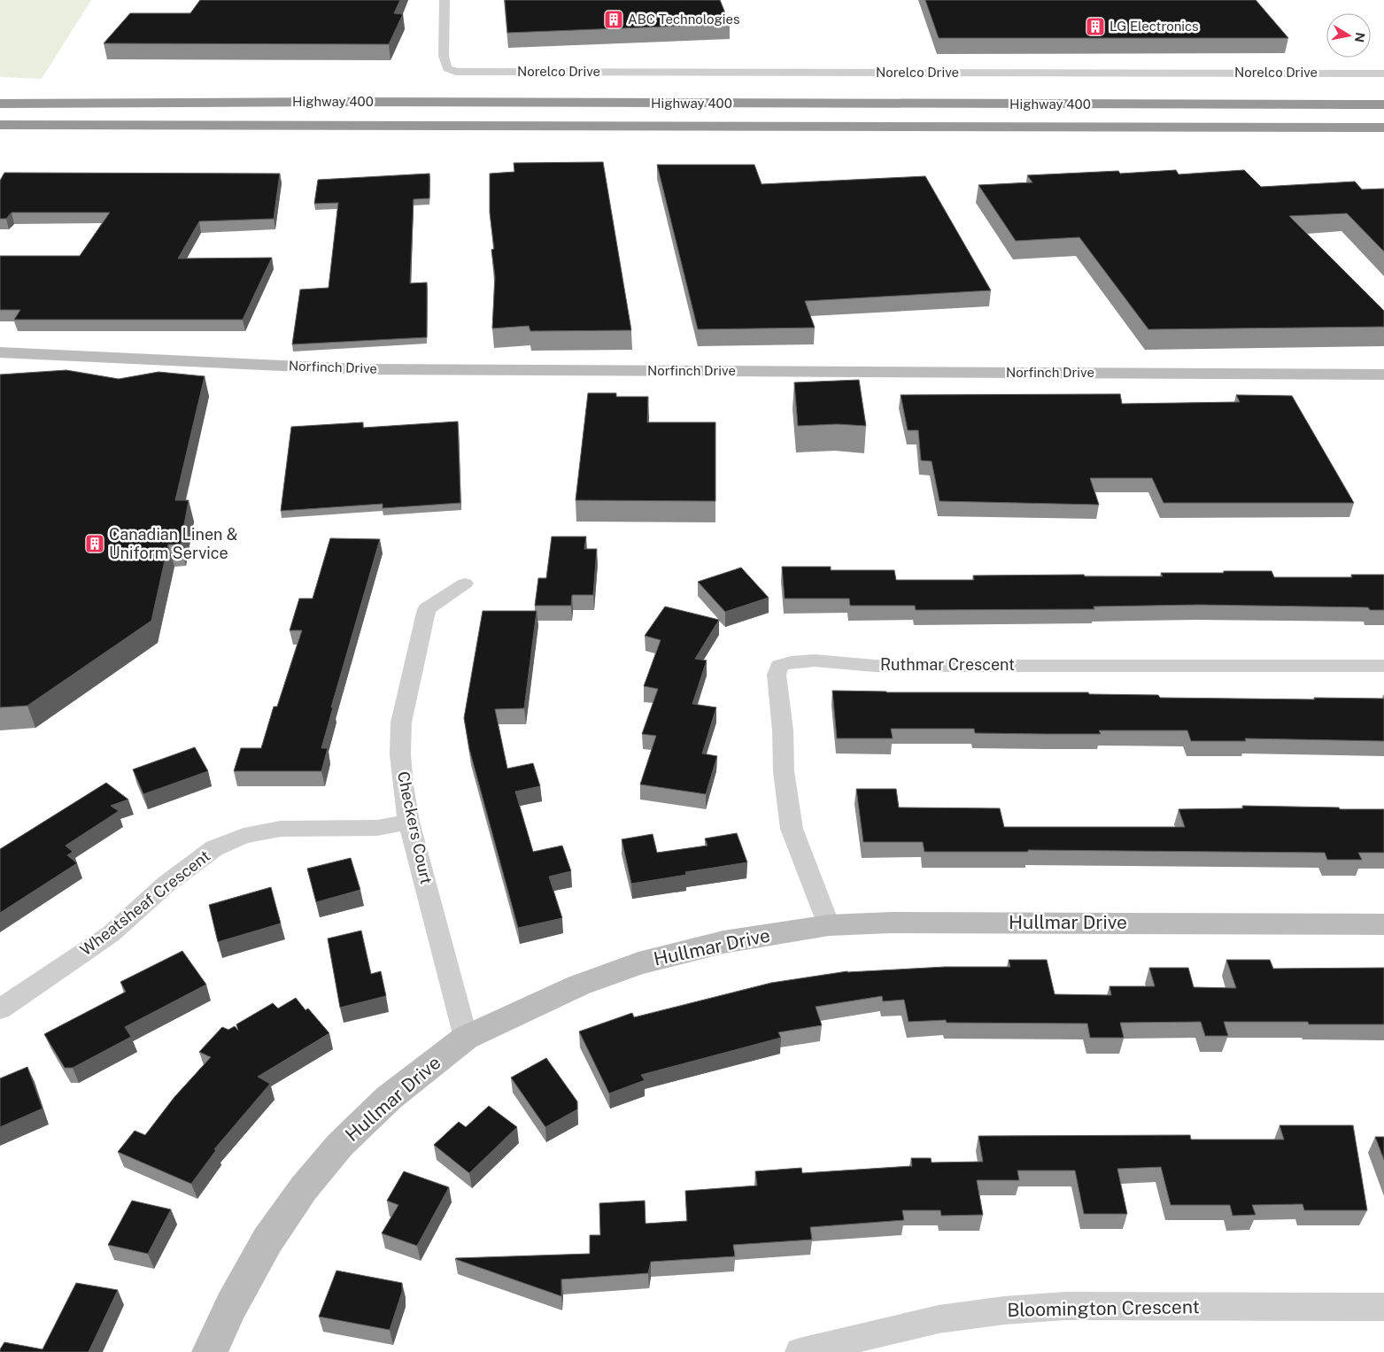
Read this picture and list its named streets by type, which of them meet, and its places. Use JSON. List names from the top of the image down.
{
  "streets": {
    "highway": ["Highway 400"],
    "street": [
      "Norelco Drive",
      "Norfinch Drive",
      "Ruthmar Crescent",
      "Checkers Court",
      "Wheatsheaf Crescent",
      "Hullmar Drive",
      "Bloomington Crescent"
    ]
  },
  "crossings": [
    ["Ruthmar Crescent", "Hullmar Drive"],
    ["Checkers Court", "Wheatsheaf Crescent"],
    ["Checkers Court", "Hullmar Drive"]
  ],
  "places": {
    "building": ["ABC Technologies", "LG Electronics", "Canadian Linen & Uniform Service"]
  },
  "north": "right"
}
